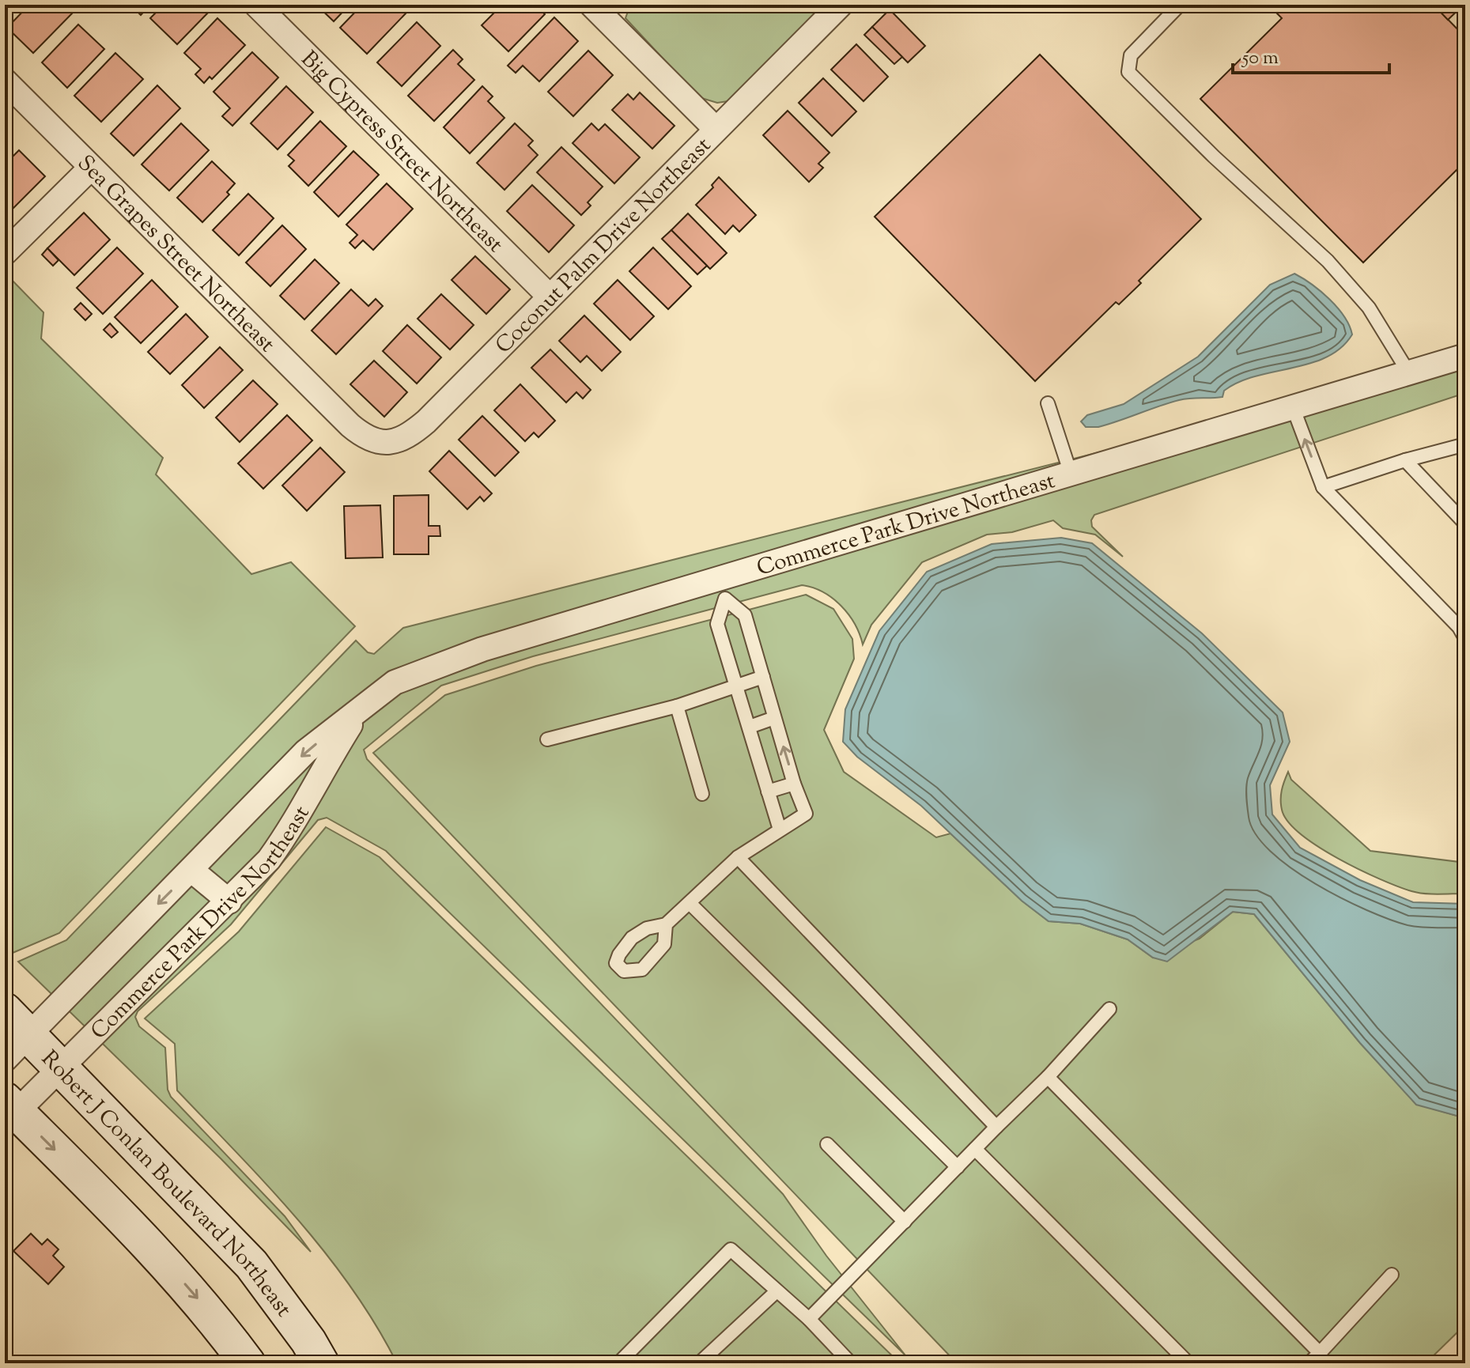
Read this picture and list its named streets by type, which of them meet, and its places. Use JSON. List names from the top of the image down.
{
  "streets": {
    "main road": ["Robert J Conlan Boulevard Northeast"],
    "street": [
      "Big Cypress Street Northeast",
      "Coconut Palm Drive Northeast",
      "Sea Grapes Street Northeast",
      "Commerce Park Drive Northeast"
    ]
  },
  "crossings": [
    ["Big Cypress Street Northeast", "Coconut Palm Drive Northeast"],
    ["Coconut Palm Drive Northeast", "Sea Grapes Street Northeast"],
    ["Commerce Park Drive Northeast", "Robert J Conlan Boulevard Northeast"]
  ],
  "scale_bar": "50 m"
}
